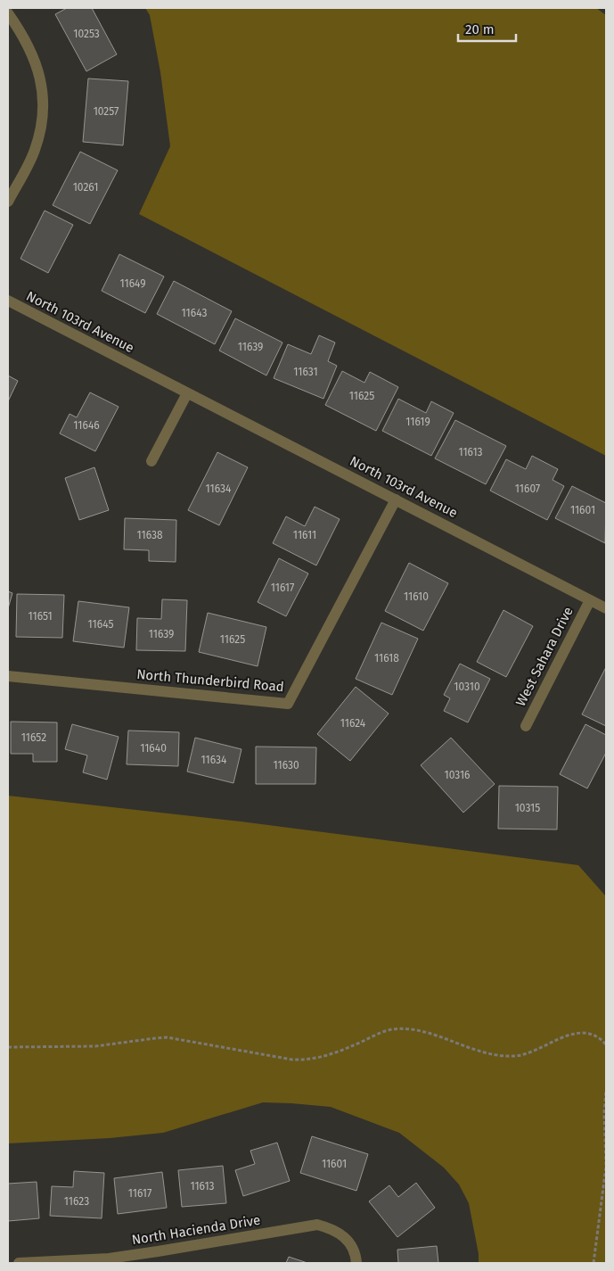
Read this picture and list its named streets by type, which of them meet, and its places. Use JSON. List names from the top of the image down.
{
  "streets": {
    "street": [
      "North 103rd Avenue",
      "West Sahara Drive",
      "North Thunderbird Road",
      "North Hacienda Drive"
    ]
  },
  "crossings": [
    ["North 103rd Avenue", "West Sahara Drive"],
    ["North 103rd Avenue", "North Thunderbird Road"]
  ],
  "house_numbers": [
    "10253",
    "10257",
    "10261",
    "11649",
    "11643",
    "11639",
    "11631",
    "11625",
    "11619",
    "11646",
    "11613",
    "11634",
    "11607",
    "11601",
    "11638",
    "11611",
    "11617",
    "11610",
    "11651",
    "11645",
    "11639",
    "11625",
    "11618",
    "10310",
    "11624",
    "11652",
    "11640",
    "11634",
    "11630",
    "10316",
    "10315",
    "11601",
    "11613",
    "11617",
    "11623"
  ],
  "scale_bar": "20 m"
}
